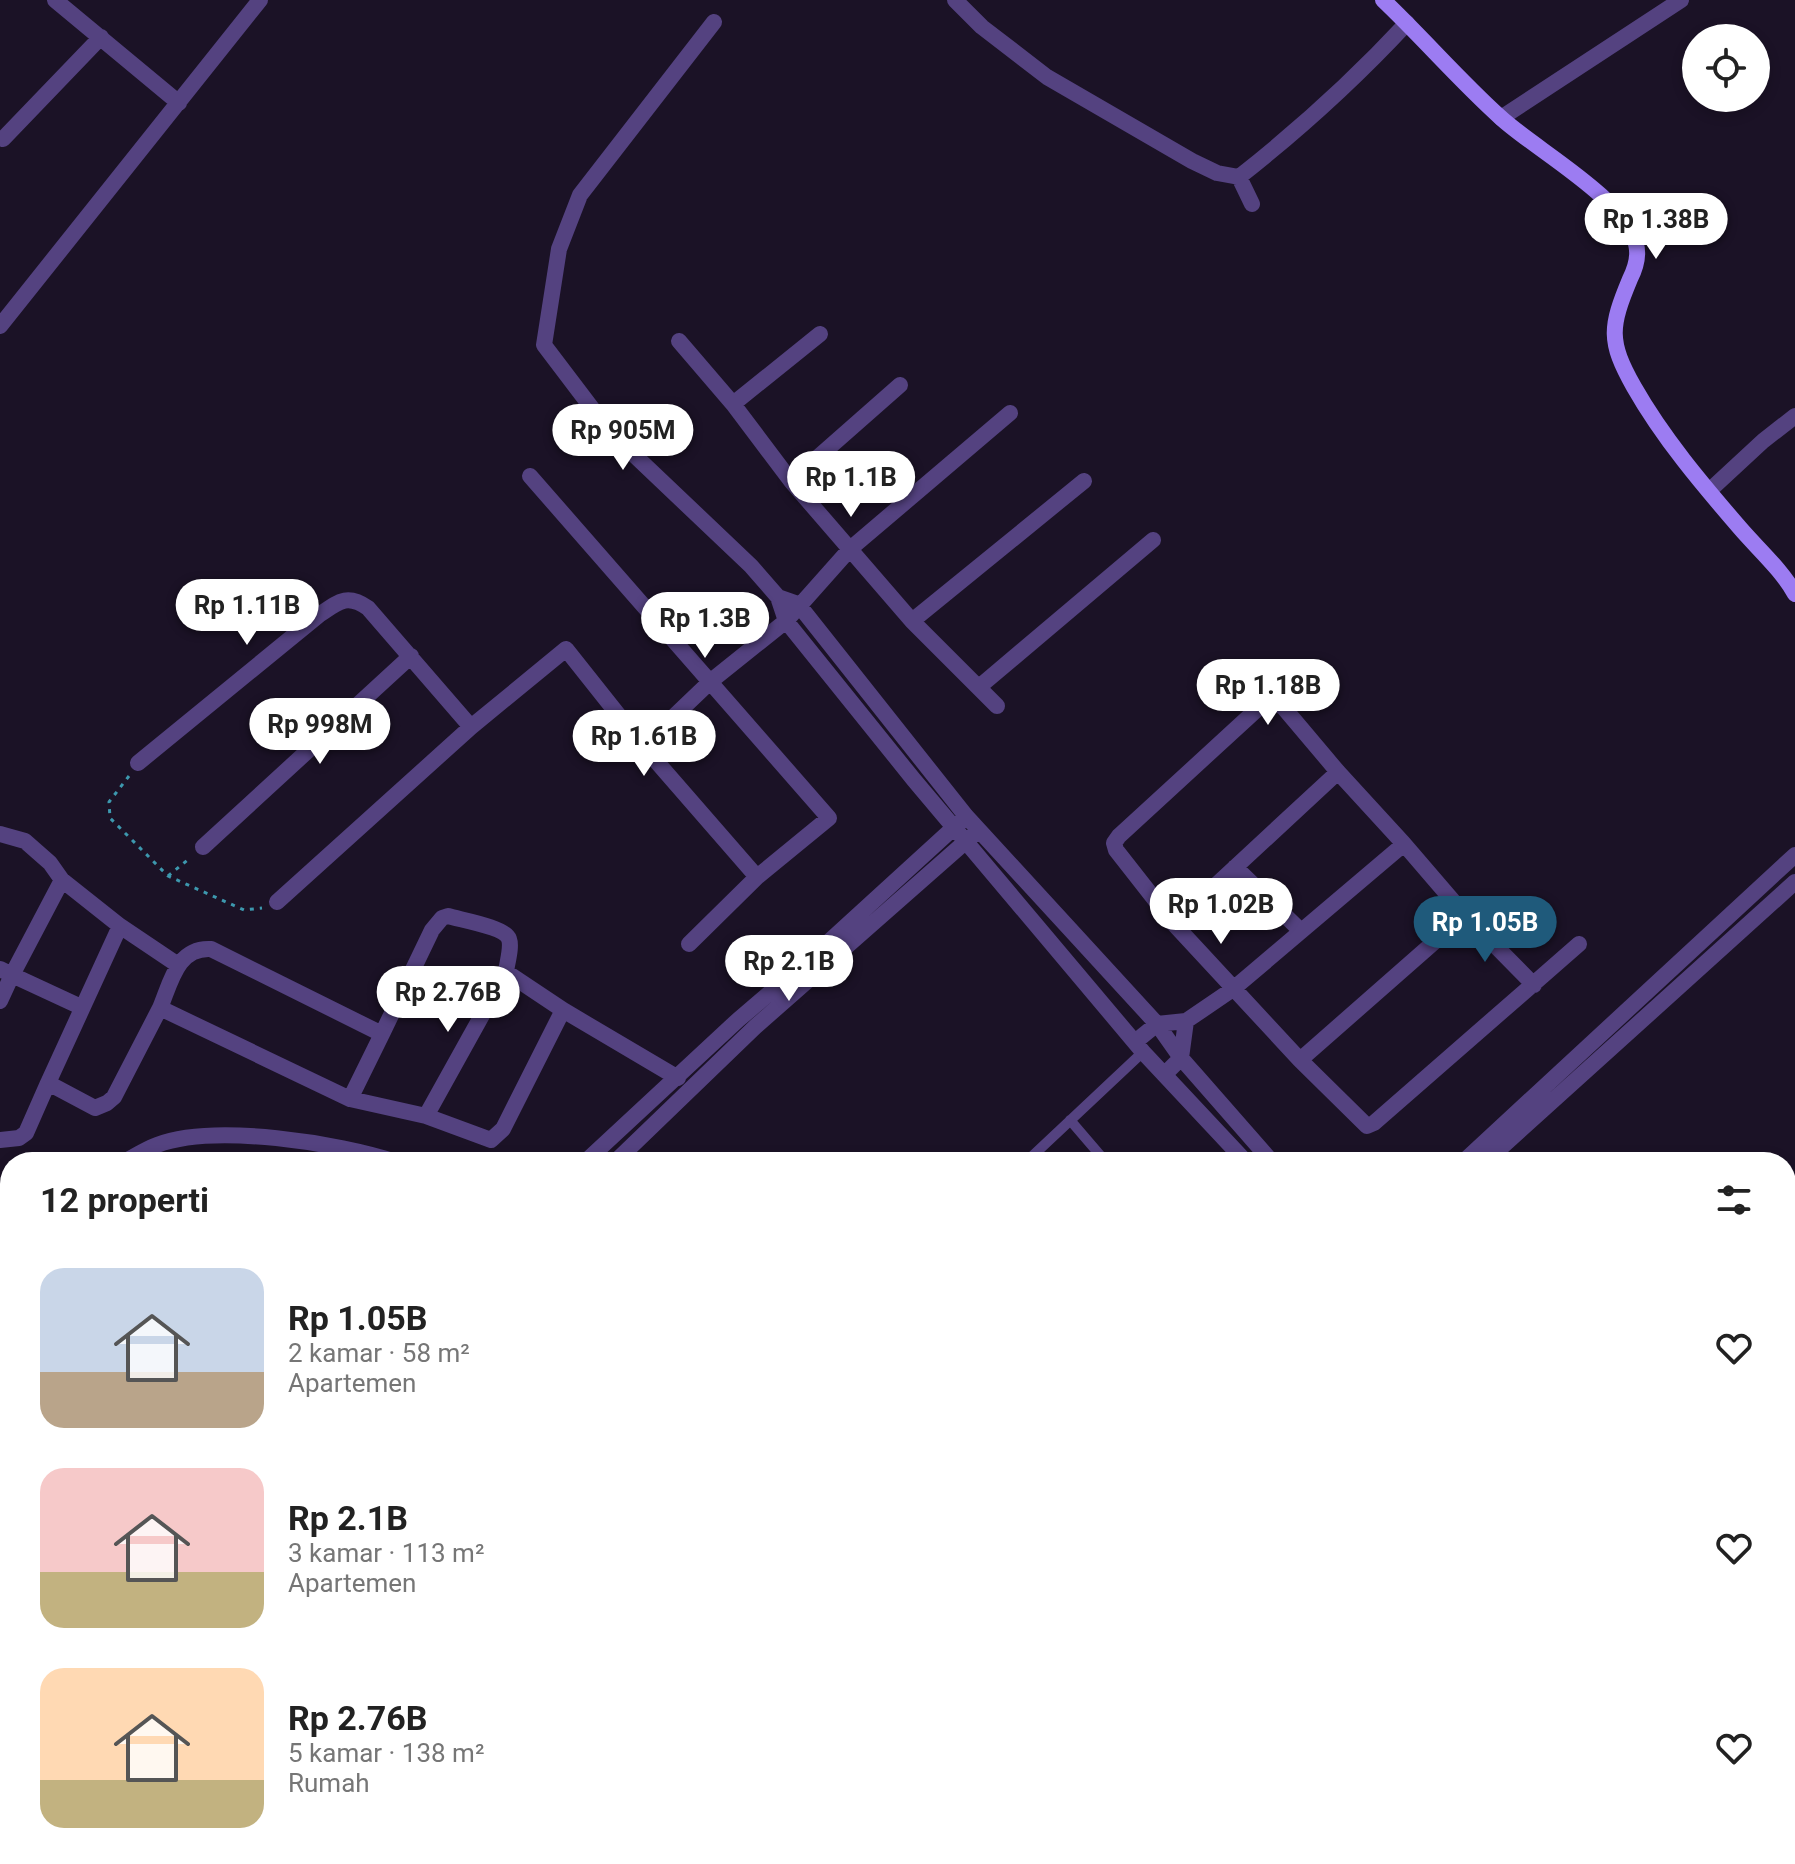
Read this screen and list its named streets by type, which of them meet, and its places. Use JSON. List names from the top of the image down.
{
  "page": {
    "price": [
      "Rp 1.38B",
      "Rp 905M",
      "Rp 1.1B",
      "Rp 1.11B",
      "Rp 1.3B",
      "Rp 1.18B",
      "Rp 998M",
      "Rp 1.61B",
      "Rp 1.02B",
      "Rp 1.05B",
      "Rp 2.1B",
      "Rp 2.76B"
    ],
    "heading": "12 properti",
    "list": [
      {
        "name": "Rp 1.05B",
        "note": "2 kamar · 58 m² · Apartemen"
      },
      {
        "name": "Rp 2.1B",
        "note": "3 kamar · 113 m² · Apartemen"
      },
      {
        "name": "Rp 2.76B",
        "note": "5 kamar · 138 m² · Rumah"
      }
    ]
  }
}
